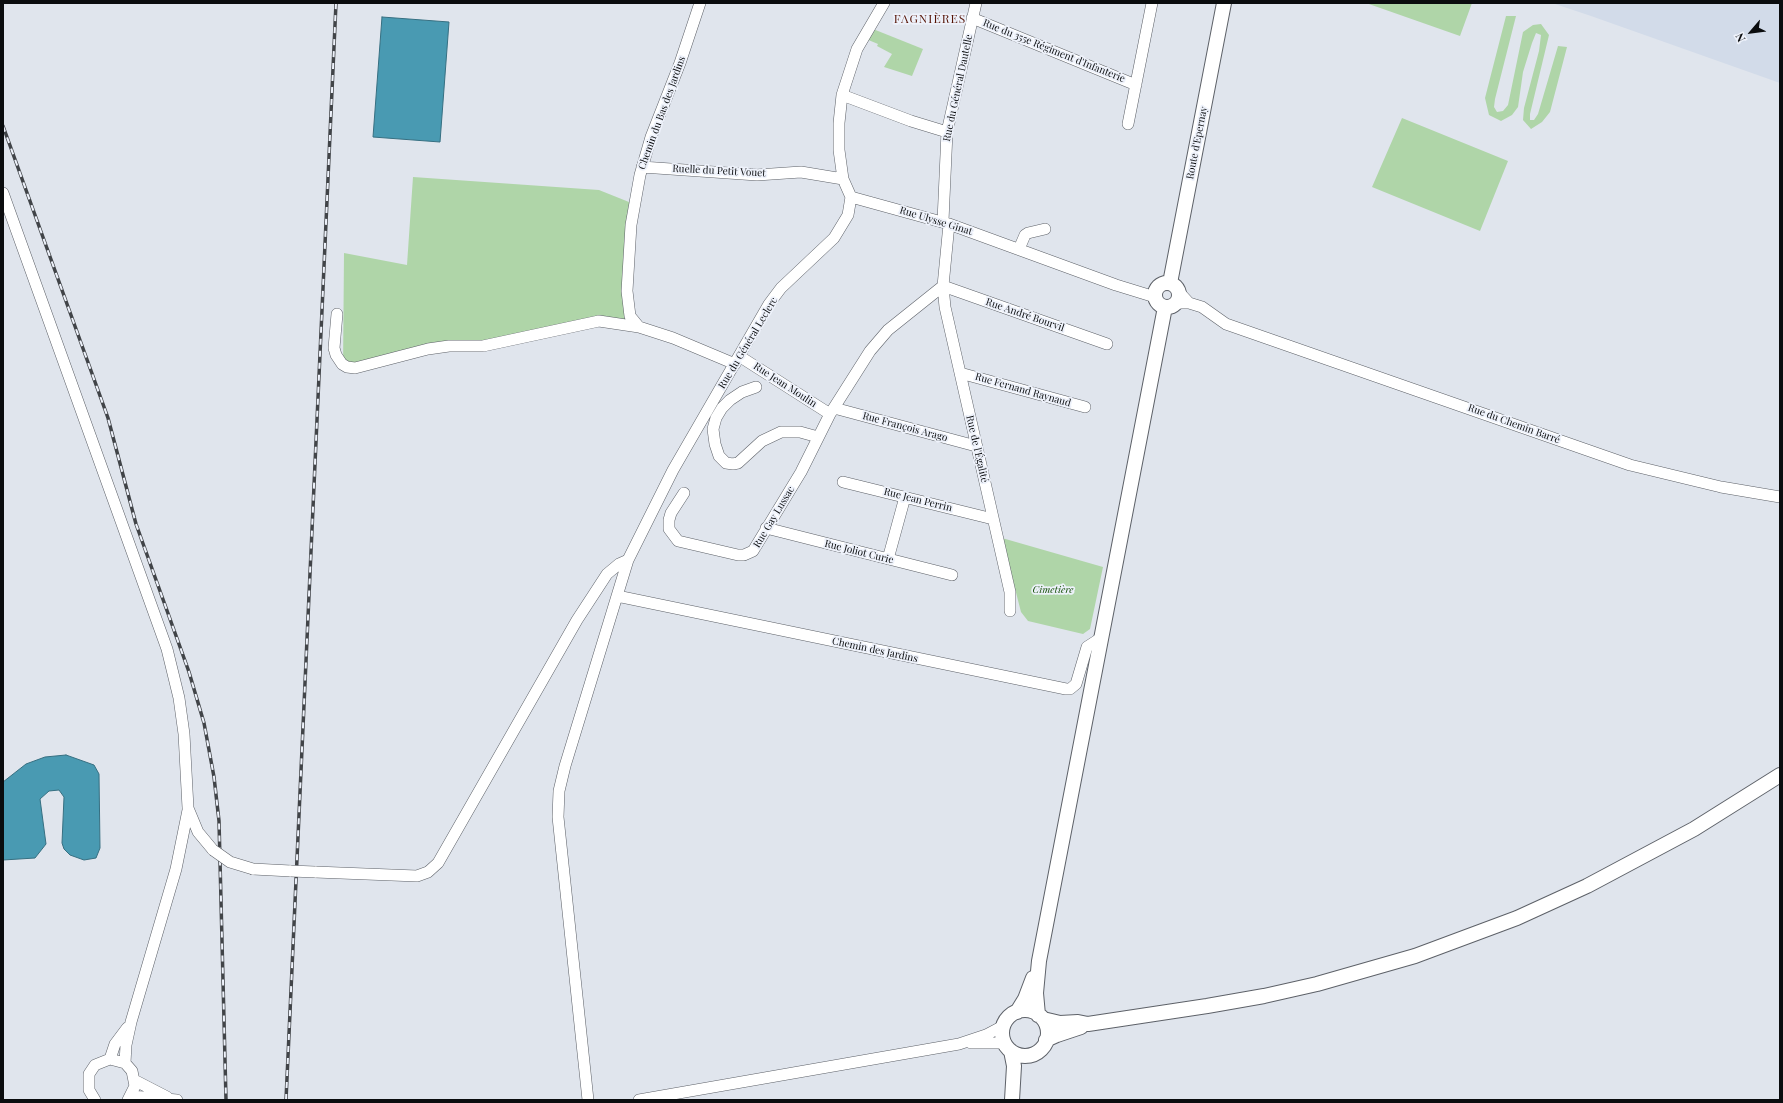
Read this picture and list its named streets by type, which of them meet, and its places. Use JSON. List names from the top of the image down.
{
  "streets": {
    "main road": ["Route d'Epernay"],
    "street": [
      "Rue du 355e Régiment d'Infanterie",
      "Rue du Général Dautelle",
      "Chemin du Bas des Jardins",
      "Ruelle du Petit Vouet",
      "Rue Ulysse Ginat",
      "Rue André Bourvil",
      "Rue du Général Leclerc",
      "Rue Jean Moulin",
      "Rue Fernand Raynaud",
      "Rue du Chemin Barré",
      "Rue François Arago",
      "Rue de l'Égalité",
      "Rue Jean Perrin",
      "Rue Gay Lussac",
      "Rue Joliot Curie",
      "Chemin des Jardins"
    ]
  },
  "crossings": [
    ["Rue du 355e Régiment d'Infanterie", "Rue du Général Dautelle"],
    ["Rue du Général Dautelle", "Rue Ulysse Ginat"],
    ["Rue du Général Dautelle", "Rue André Bourvil"],
    ["Rue du Général Dautelle", "Rue de l'Égalité"],
    ["Chemin du Bas des Jardins", "Ruelle du Petit Vouet"],
    ["Chemin du Bas des Jardins", "Rue Jean Moulin"],
    ["Route d'Epernay", "Rue du Chemin Barré"],
    ["Route d'Epernay", "Chemin des Jardins"],
    ["Ruelle du Petit Vouet", "Rue du Général Leclerc"],
    ["Rue Ulysse Ginat", "Rue du Général Leclerc"],
    ["Rue André Bourvil", "Rue de l'Égalité"],
    ["Rue du Général Leclerc", "Rue Jean Moulin"],
    ["Rue du Général Leclerc", "Chemin des Jardins"],
    ["Rue Jean Moulin", "Rue François Arago"],
    ["Rue Jean Moulin", "Rue Gay Lussac"],
    ["Rue Fernand Raynaud", "Rue de l'Égalité"],
    ["Rue François Arago", "Rue de l'Égalité"],
    ["Rue François Arago", "Rue Gay Lussac"],
    ["Rue de l'Égalité", "Rue Jean Perrin"],
    ["Rue Gay Lussac", "Rue Joliot Curie"]
  ],
  "districts": ["FAGNIÈRES"],
  "parks": ["Cimetière"],
  "north": "bottom left"
}
